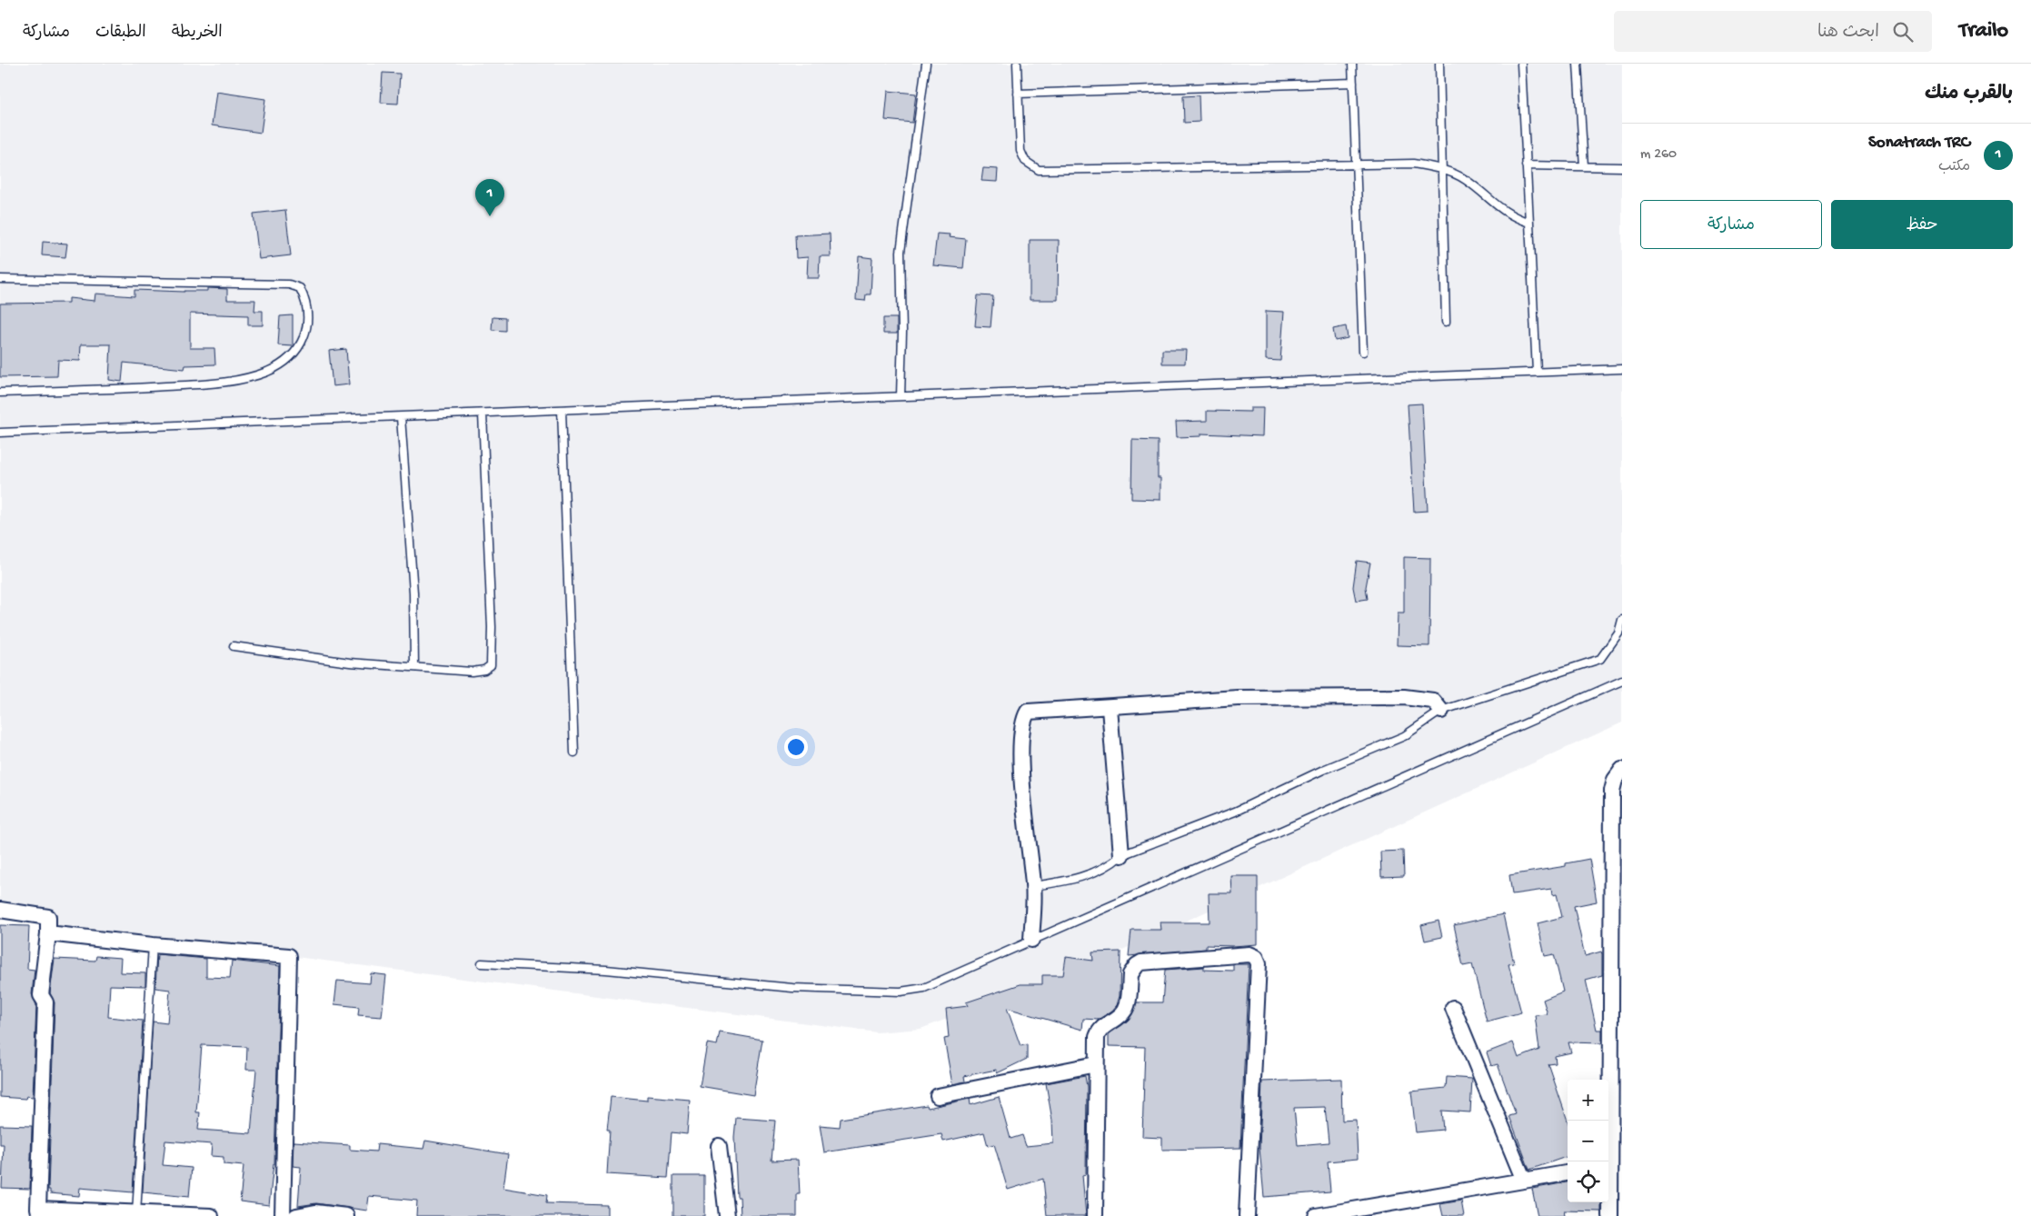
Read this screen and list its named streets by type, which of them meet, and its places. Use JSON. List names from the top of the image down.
{
  "page": {
    "header": "Trailo",
    "search": "ابحث هنا",
    "nav": ["الخريطة", "الطبقات", "مشاركة"],
    "heading": "بالقرب منك",
    "list": [
      {
        "mark": "1",
        "name": "Sonatrach TRC",
        "note": "مكتب",
        "value": "260 m"
      }
    ],
    "pins": "1",
    "buttons": ["حفظ", "مشاركة"],
    "map_buttons": ["+", "−"]
  }
}
